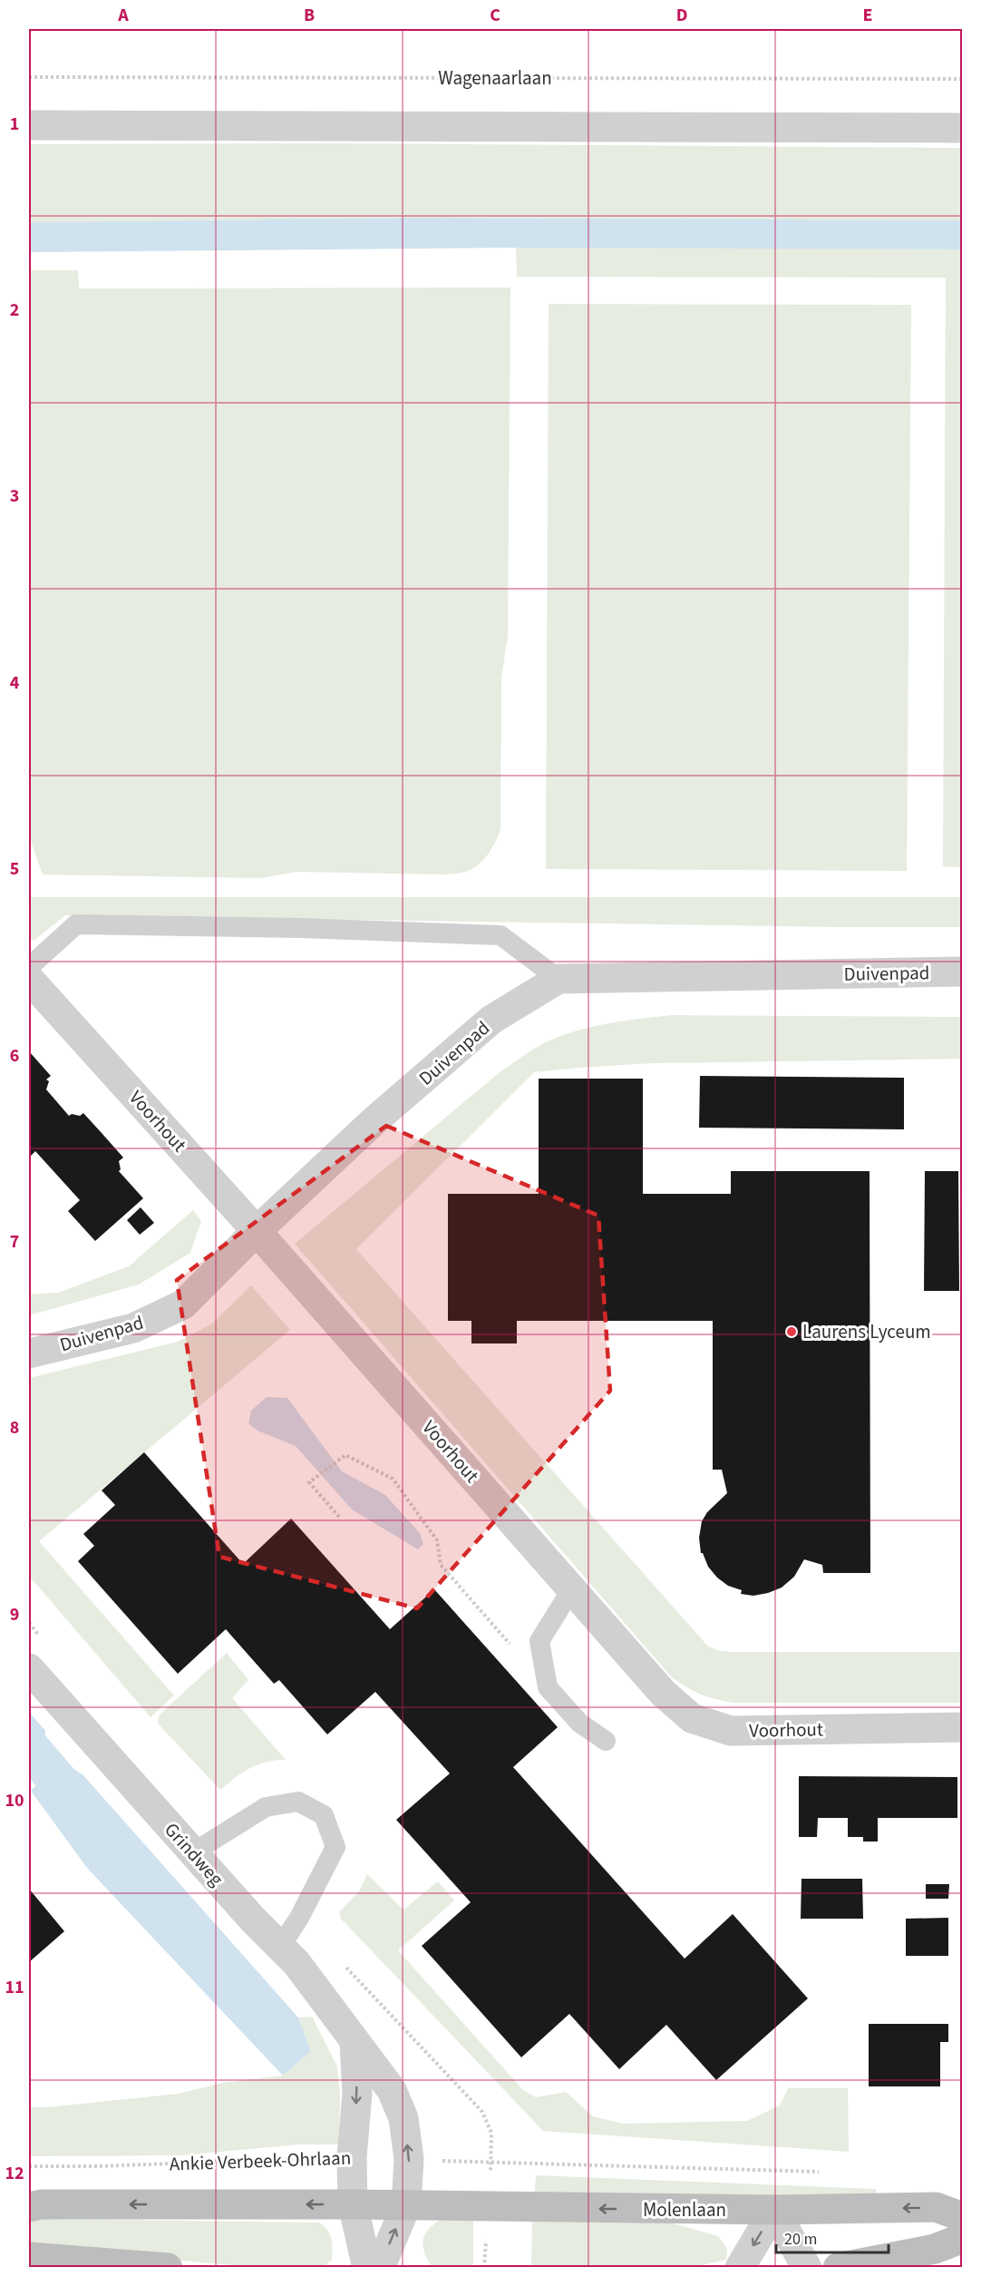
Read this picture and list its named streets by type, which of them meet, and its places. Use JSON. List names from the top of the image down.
{
  "streets": {
    "main road": ["Molenlaan"],
    "street": ["Duivenpad", "Voorhout", "Grindweg"],
    "path": ["Wagenaarlaan", "Ankie Verbeek-Ohrlaan"]
  },
  "crossings": [
    ["Duivenpad", "Voorhout"],
    ["Grindweg", "Molenlaan"]
  ],
  "one_way": ["Molenlaan"],
  "places": ["Laurens Lyceum"],
  "scale_bar": "20 m",
  "grid": {
    "columns": [
      "A",
      "B",
      "C",
      "D",
      "E"
    ],
    "rows": [
      "1",
      "2",
      "3",
      "4",
      "5",
      "6",
      "7",
      "8",
      "9",
      "10",
      "11",
      "12"
    ]
  }
}
